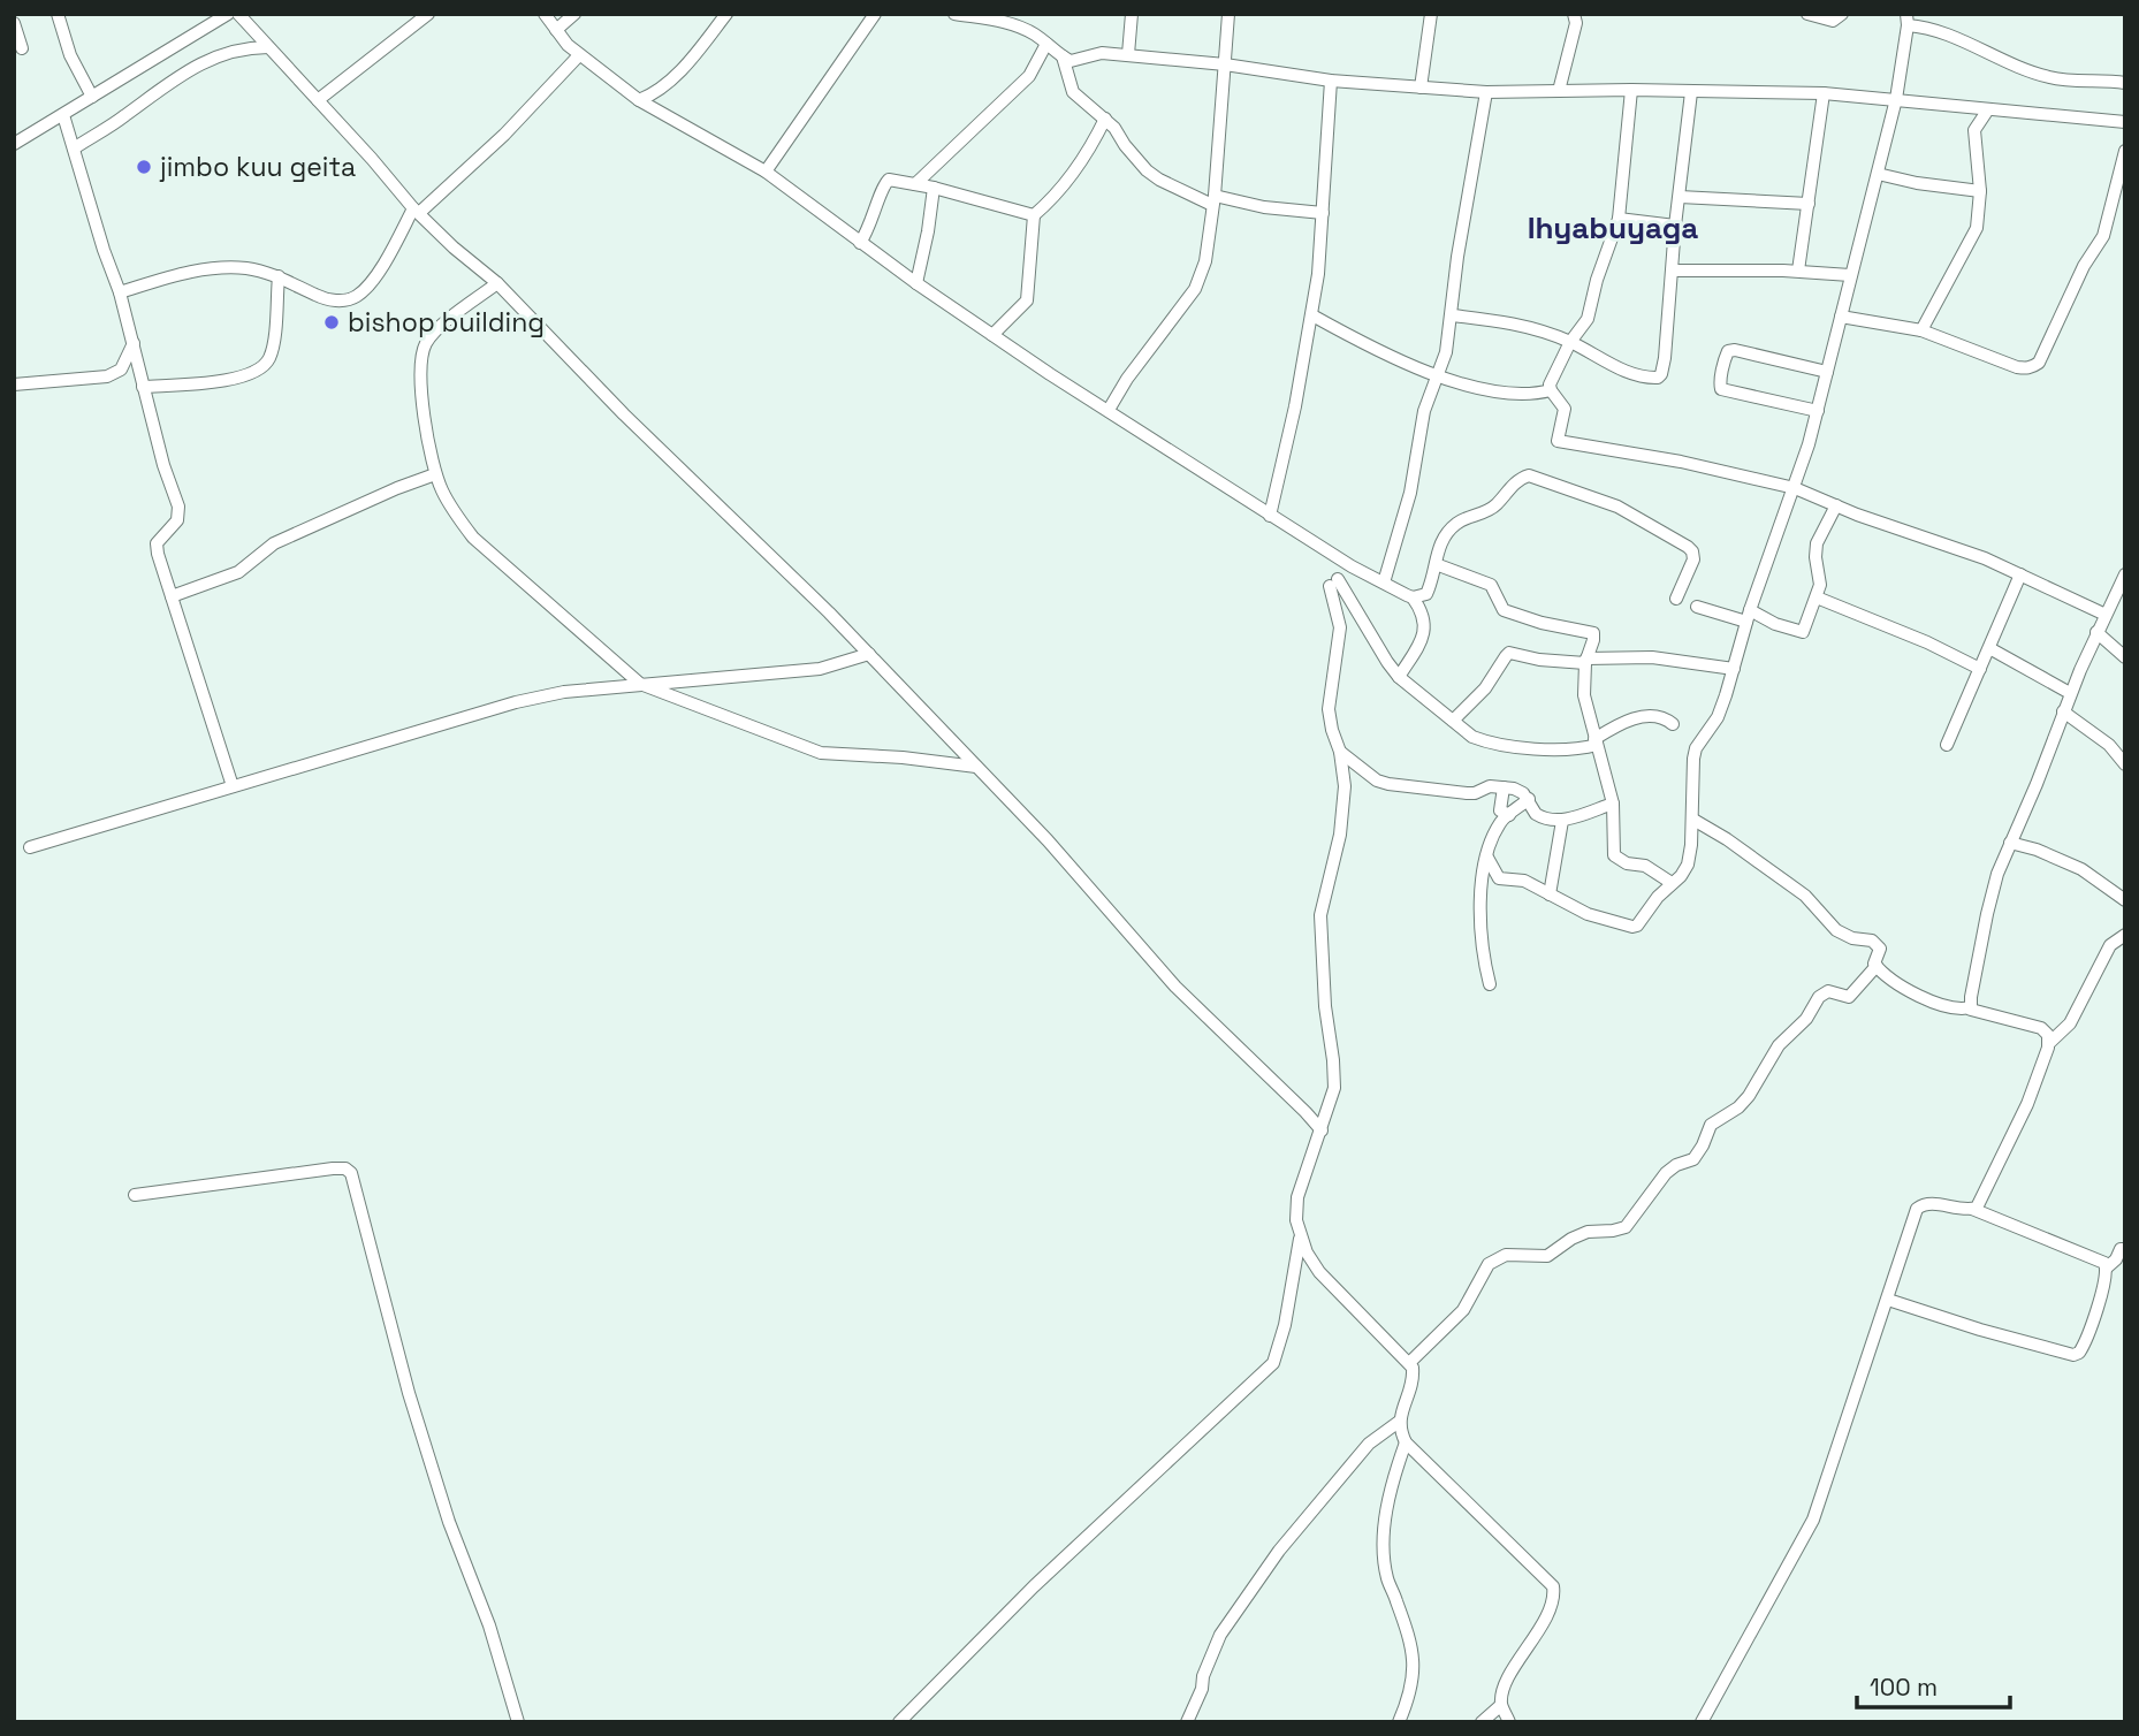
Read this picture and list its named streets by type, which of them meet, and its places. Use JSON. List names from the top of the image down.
{
  "districts": ["Ihyabuyaga"],
  "places": ["jimbo kuu geita", "bishop building"],
  "scale_bar": "100 m"
}
